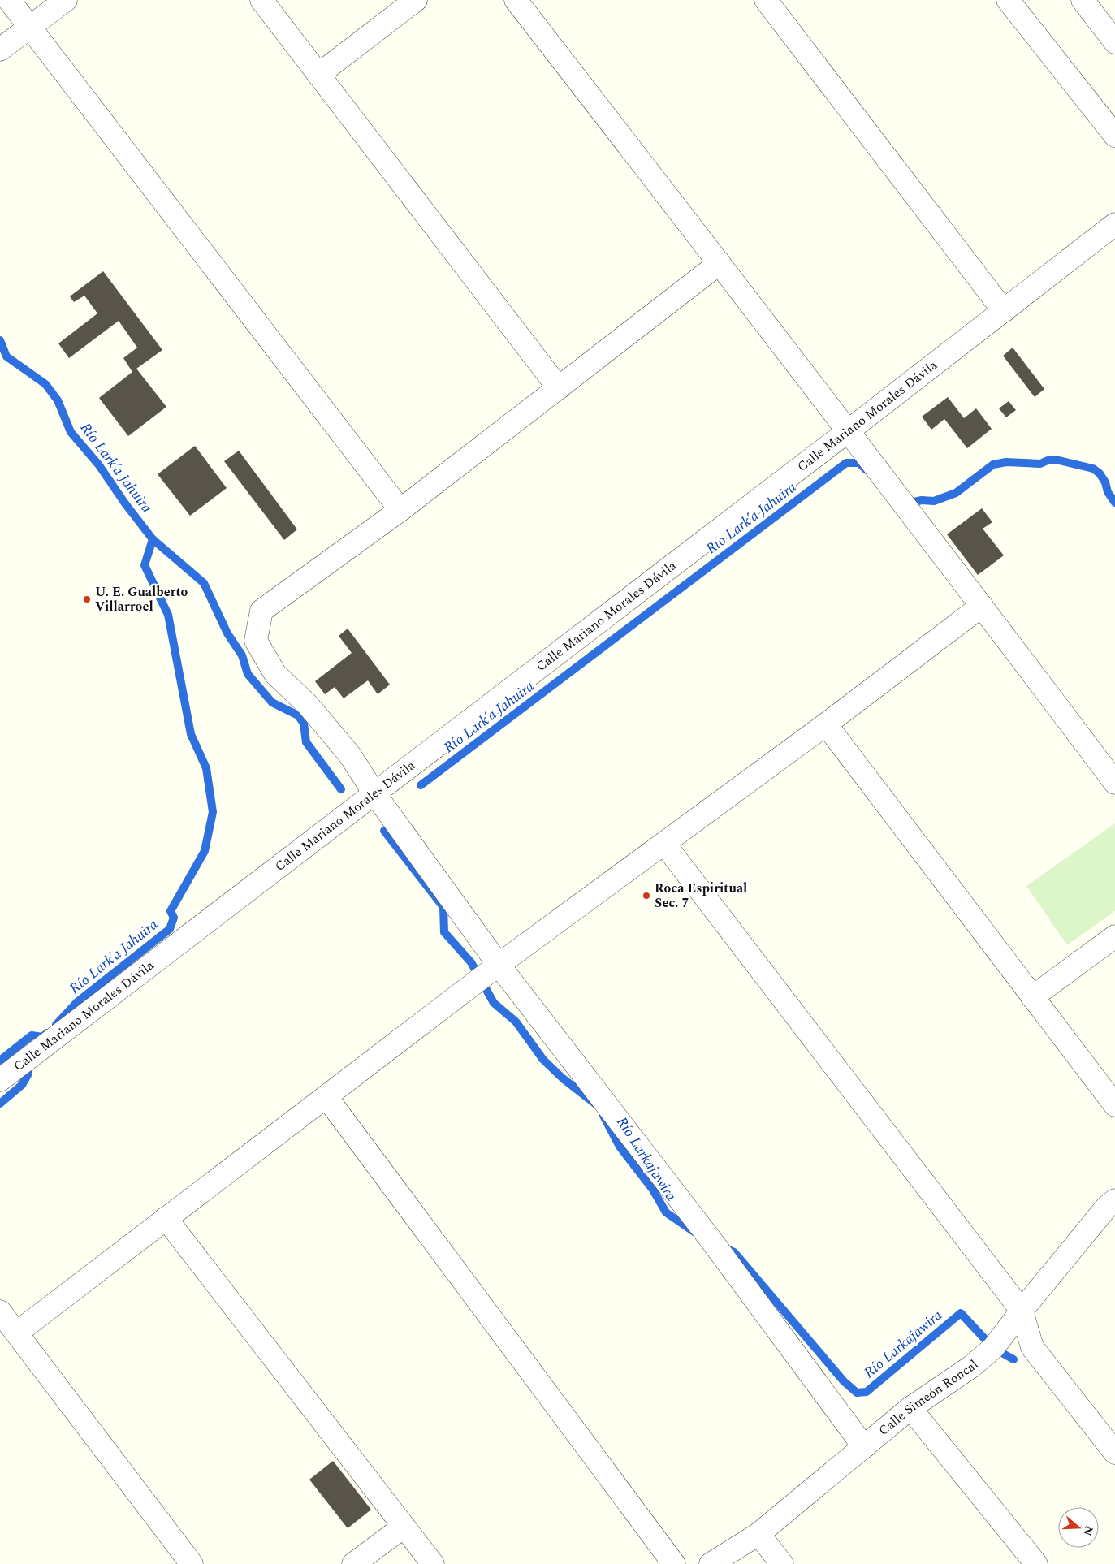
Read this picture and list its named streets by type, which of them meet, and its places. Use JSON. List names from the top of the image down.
{
  "streets": {
    "street": ["Calle Mariano Morales Dávila", "Calle Simeón Roncal"]
  },
  "water": ["Río Lark’a Jahuira", "Río Larkajawira"],
  "places": ["U. E. Gualberto Villarroel", "Roca Espiritual Sec. 7"],
  "north": "right"
}
